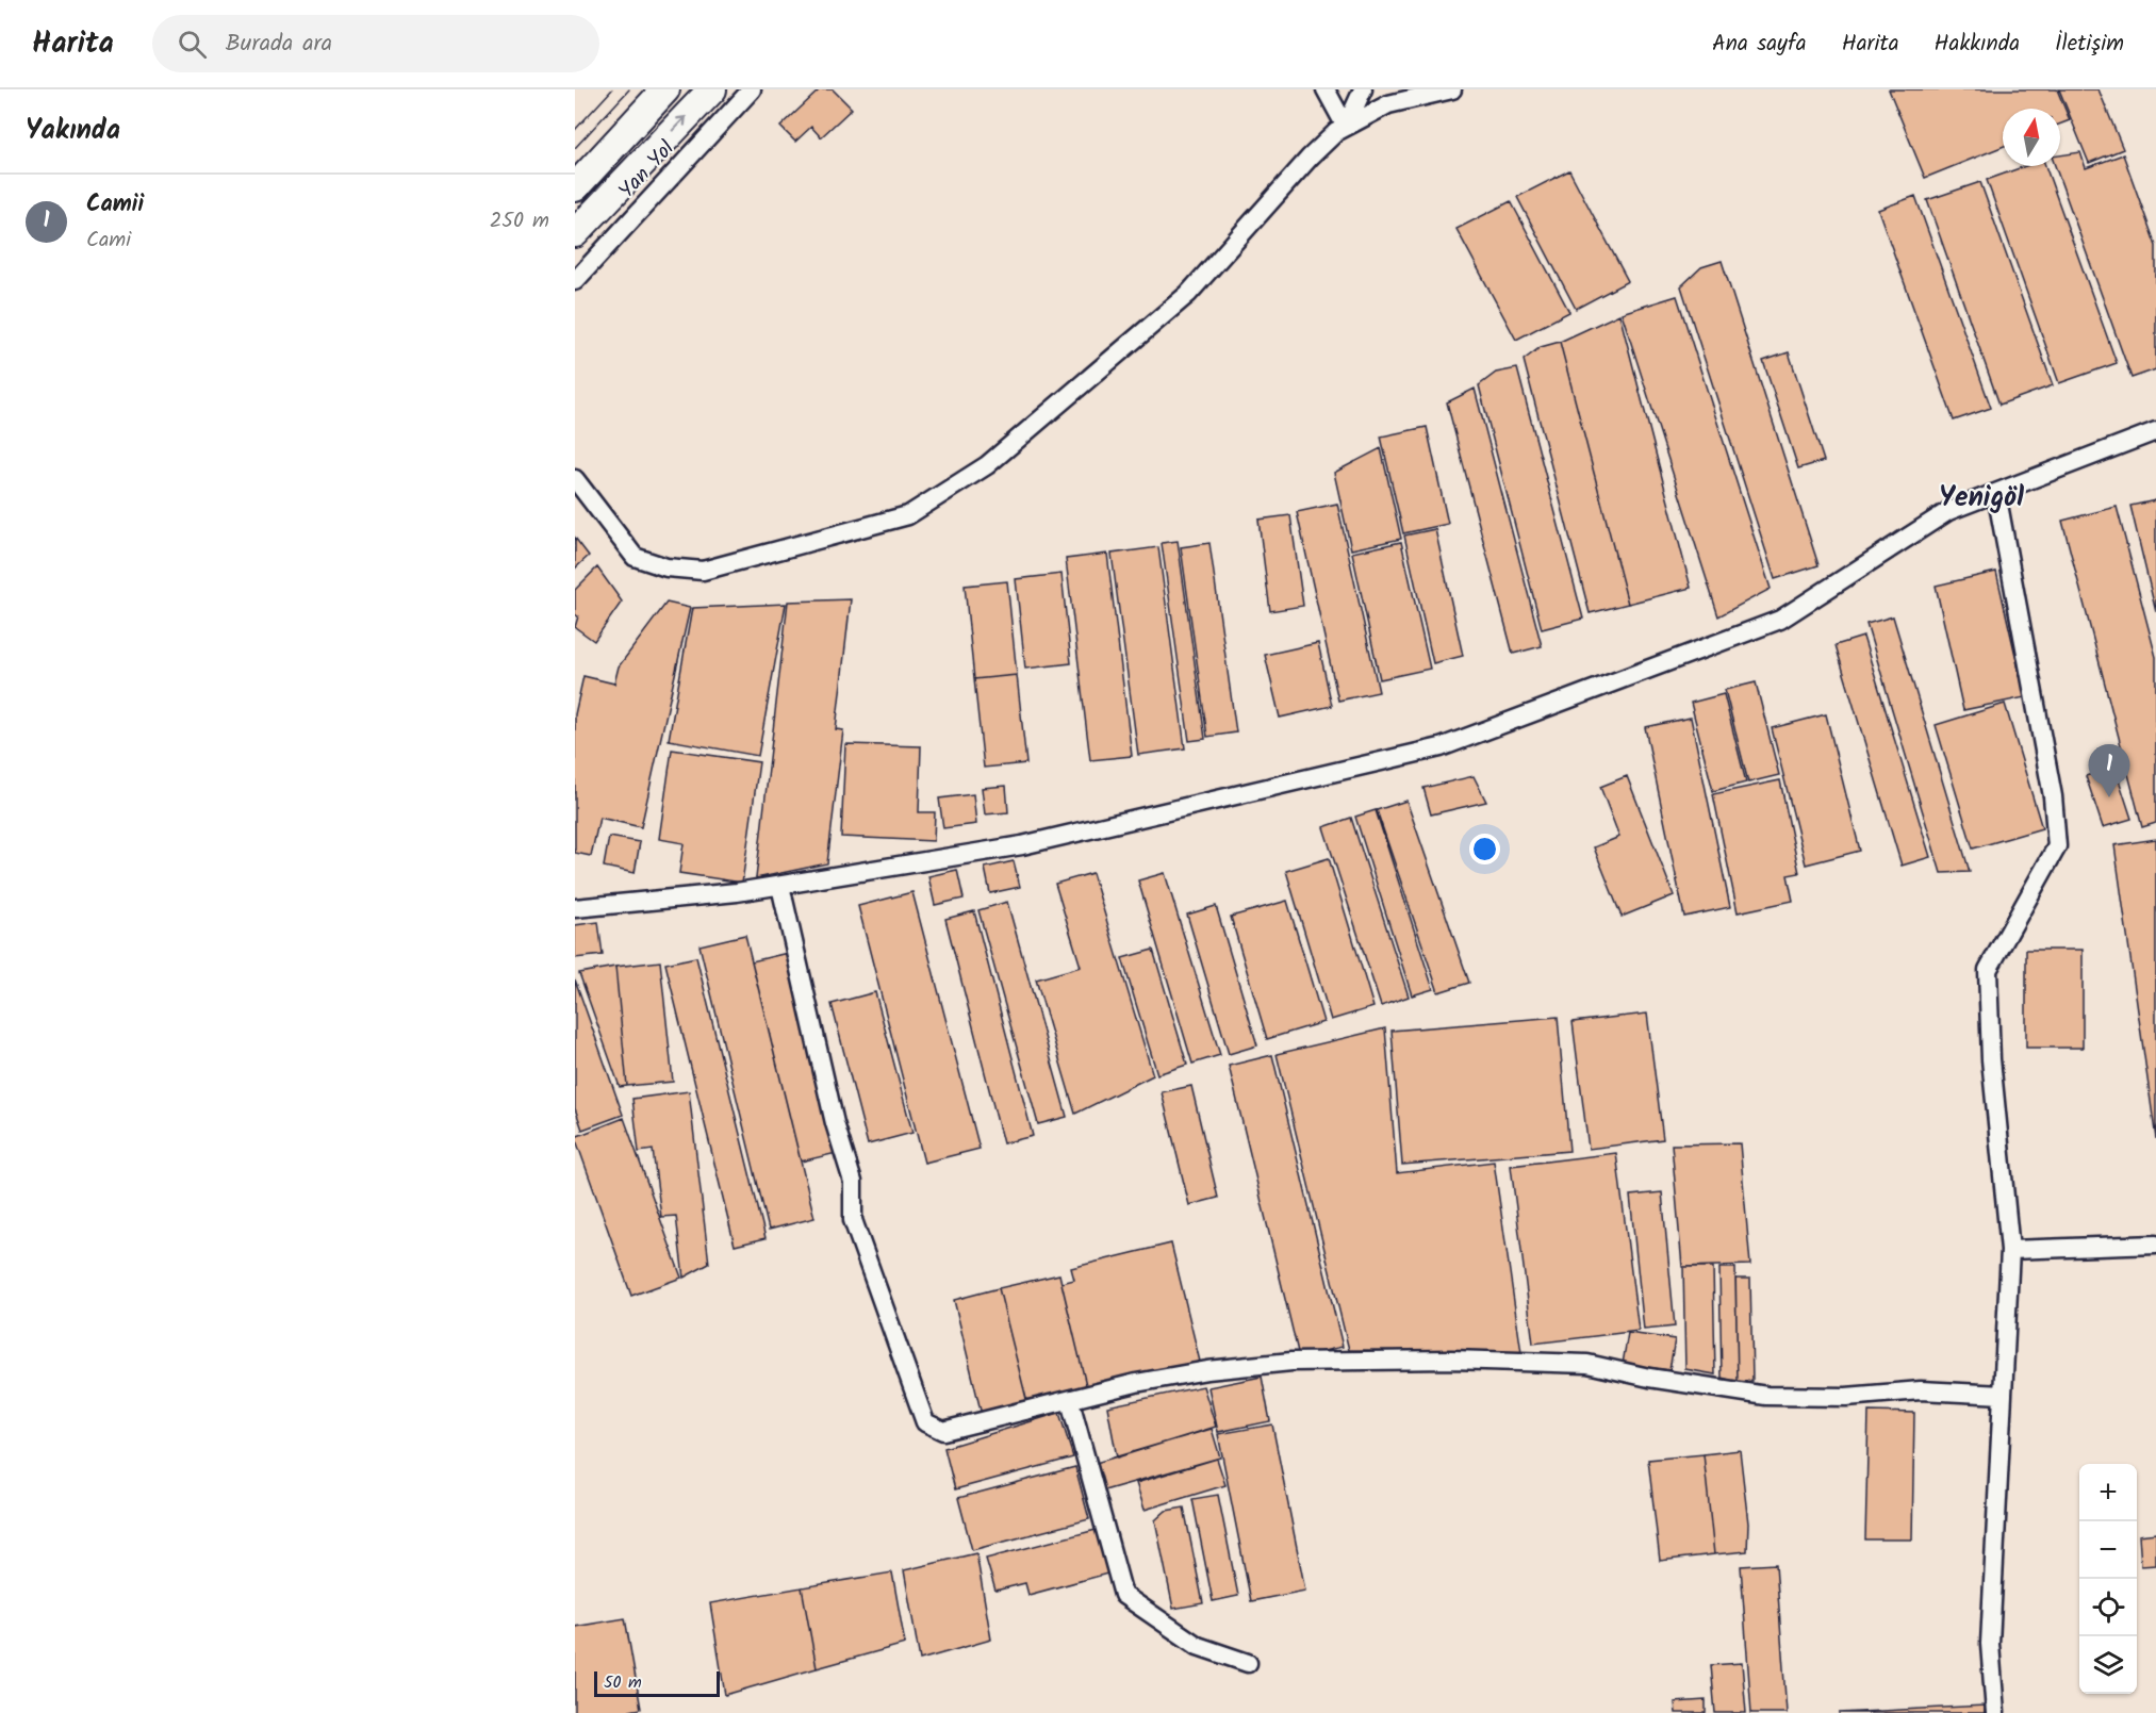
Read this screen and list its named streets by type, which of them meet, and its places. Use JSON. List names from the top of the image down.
{
  "streets": {
    "street": ["Yan Yol"]
  },
  "districts": ["Yenigöl"],
  "scale_bar": "50 m",
  "north": "top",
  "page": {
    "header": "Harita",
    "search": "Burada ara",
    "nav": [
      "Ana sayfa",
      "Harita",
      "Hakkında",
      "İletişim"
    ],
    "heading": "Yakında",
    "list": [
      {
        "mark": "1",
        "name": "Camii",
        "note": "Cami",
        "value": "250 m"
      }
    ],
    "pins": "1",
    "map_buttons": ["+", "−"],
    "scale": "50 m"
  }
}
